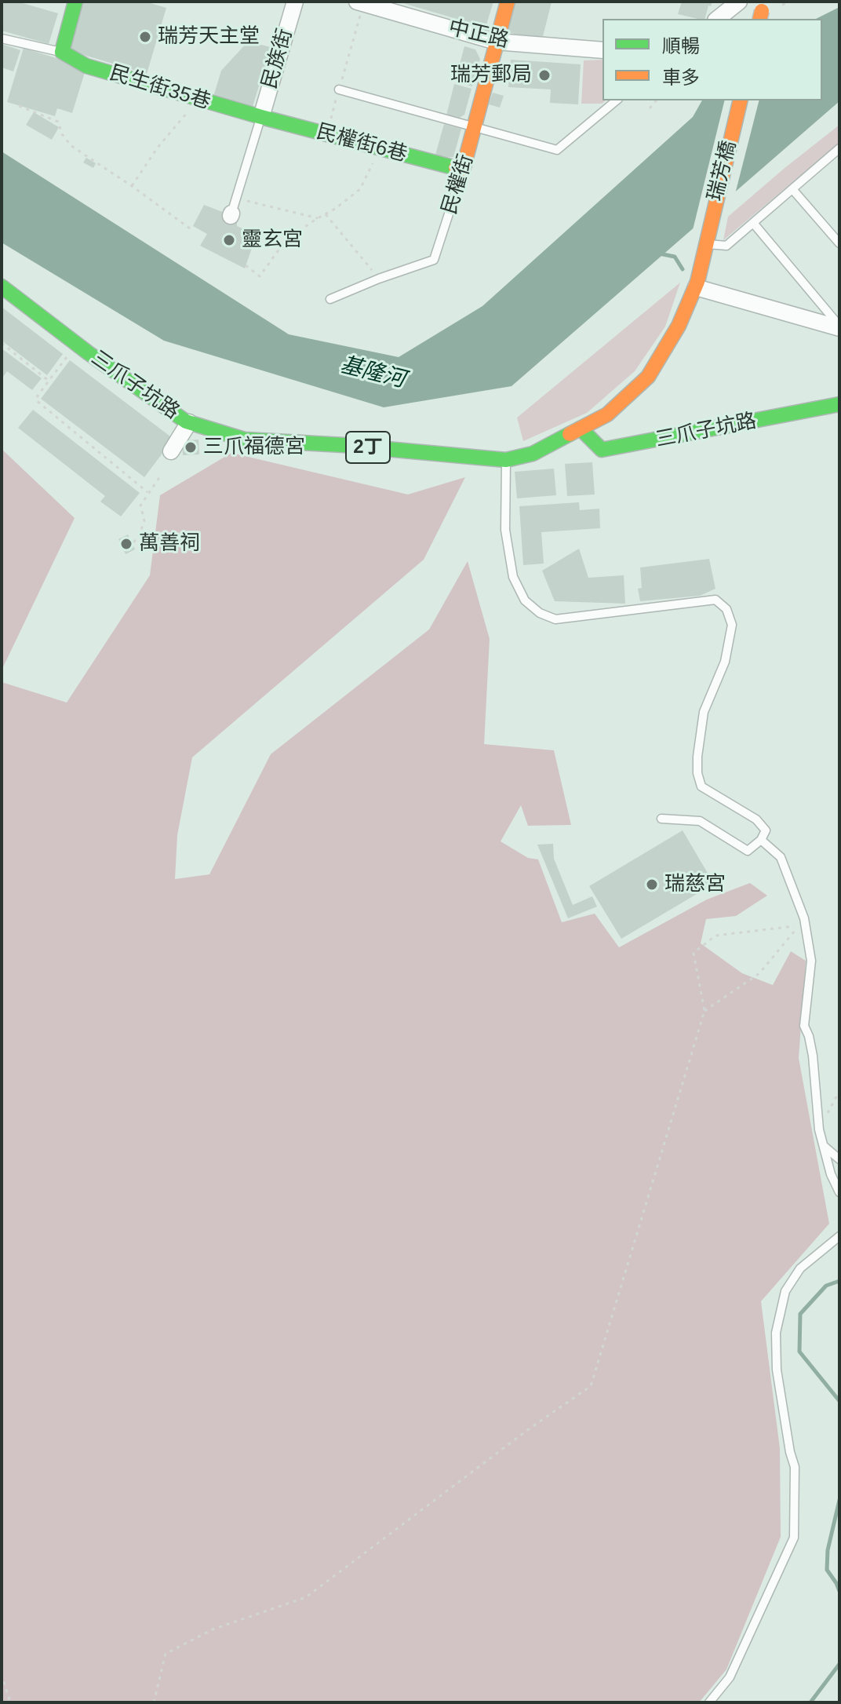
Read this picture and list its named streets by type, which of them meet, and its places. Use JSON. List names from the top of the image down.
{
  "streets": {
    "main road": [
      "民生街35巷",
      "民權街6巷",
      "瑞芳橋",
      "民權街",
      "三爪子坑路",
      "2丁"
    ],
    "street": ["中正路", "民族街"]
  },
  "crossings": [
    ["中正路", "民權街"],
    ["民族街", "民生街35巷"],
    ["民族街", "民權街6巷"],
    ["民生街35巷", "民權街6巷"],
    ["民權街6巷", "民權街"],
    ["瑞芳橋", "三爪子坑路"]
  ],
  "water": ["基隆河"],
  "places": [
    "瑞芳天主堂",
    "瑞芳郵局",
    "靈玄宮",
    "三爪福德宮",
    "萬善祠",
    "瑞慈宮"
  ],
  "legend": ["順暢", "車多"]
}
